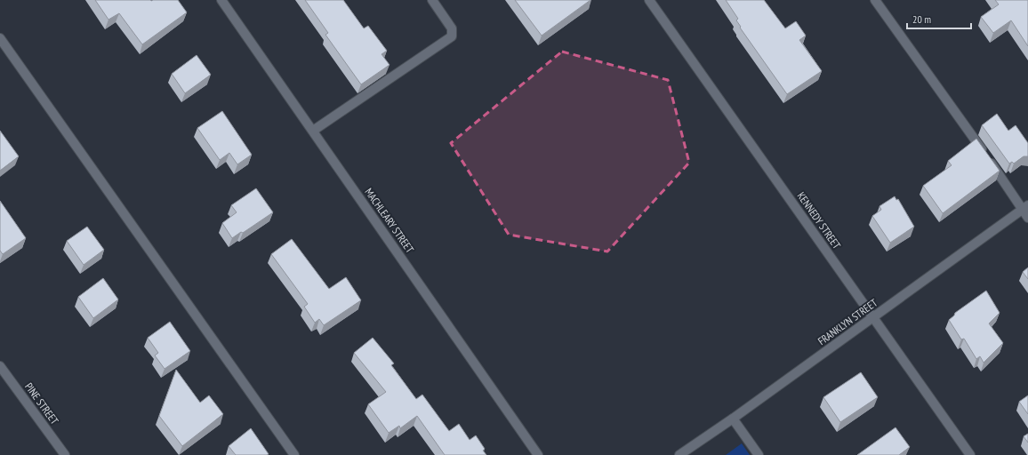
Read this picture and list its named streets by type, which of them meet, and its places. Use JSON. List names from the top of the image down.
{
  "streets": {
    "street": [
      "MACHLEARY STREET",
      "KENNEDY STREET",
      "FRANKLYN STREET",
      "PINE STREET"
    ]
  },
  "crossings": [
    ["KENNEDY STREET", "FRANKLYN STREET"]
  ],
  "scale_bar": "20 m"
}
